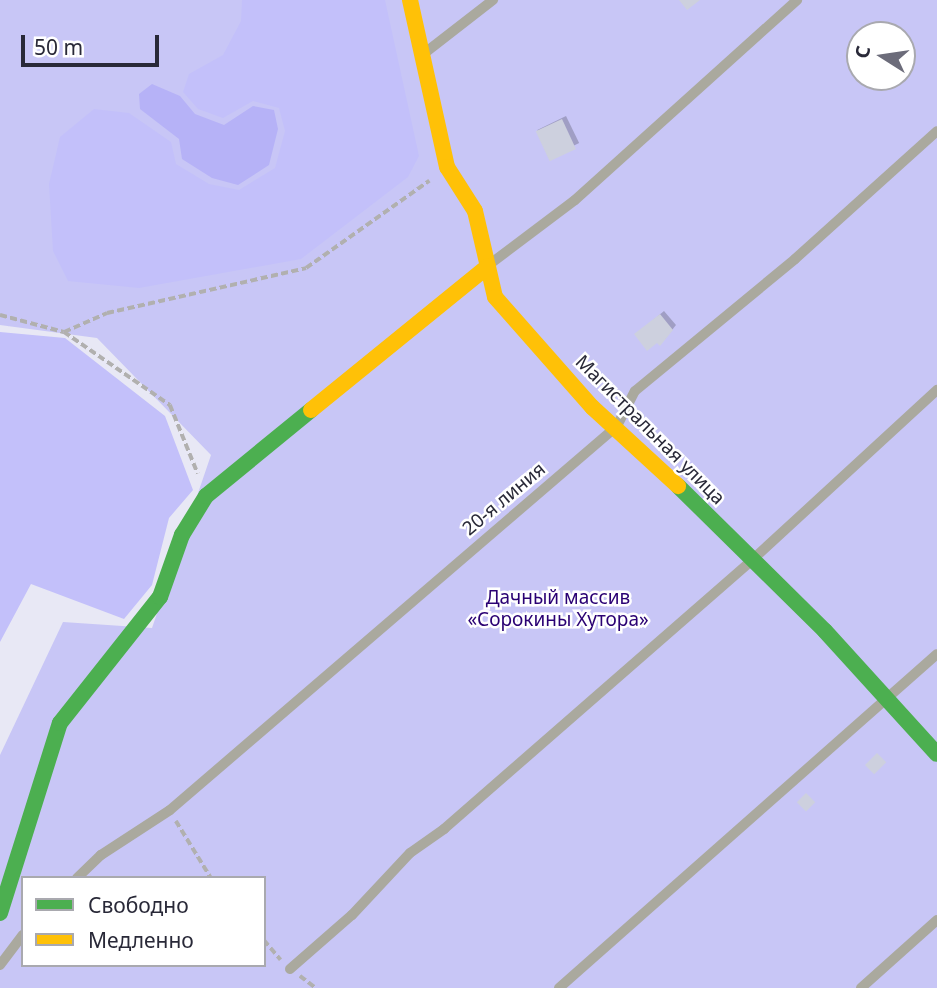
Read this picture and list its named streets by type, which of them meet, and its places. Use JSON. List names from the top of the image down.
{
  "streets": {
    "street": ["Магистральная улица"],
    "lane": ["20-я линия"]
  },
  "crossings": [
    ["Магистральная улица", "20-я линия"]
  ],
  "parks": ["Дачный массив «Сорокины Хутора»"],
  "legend": ["Свободно", "Медленно"],
  "scale_bar": "50 m",
  "north": "left"
}
